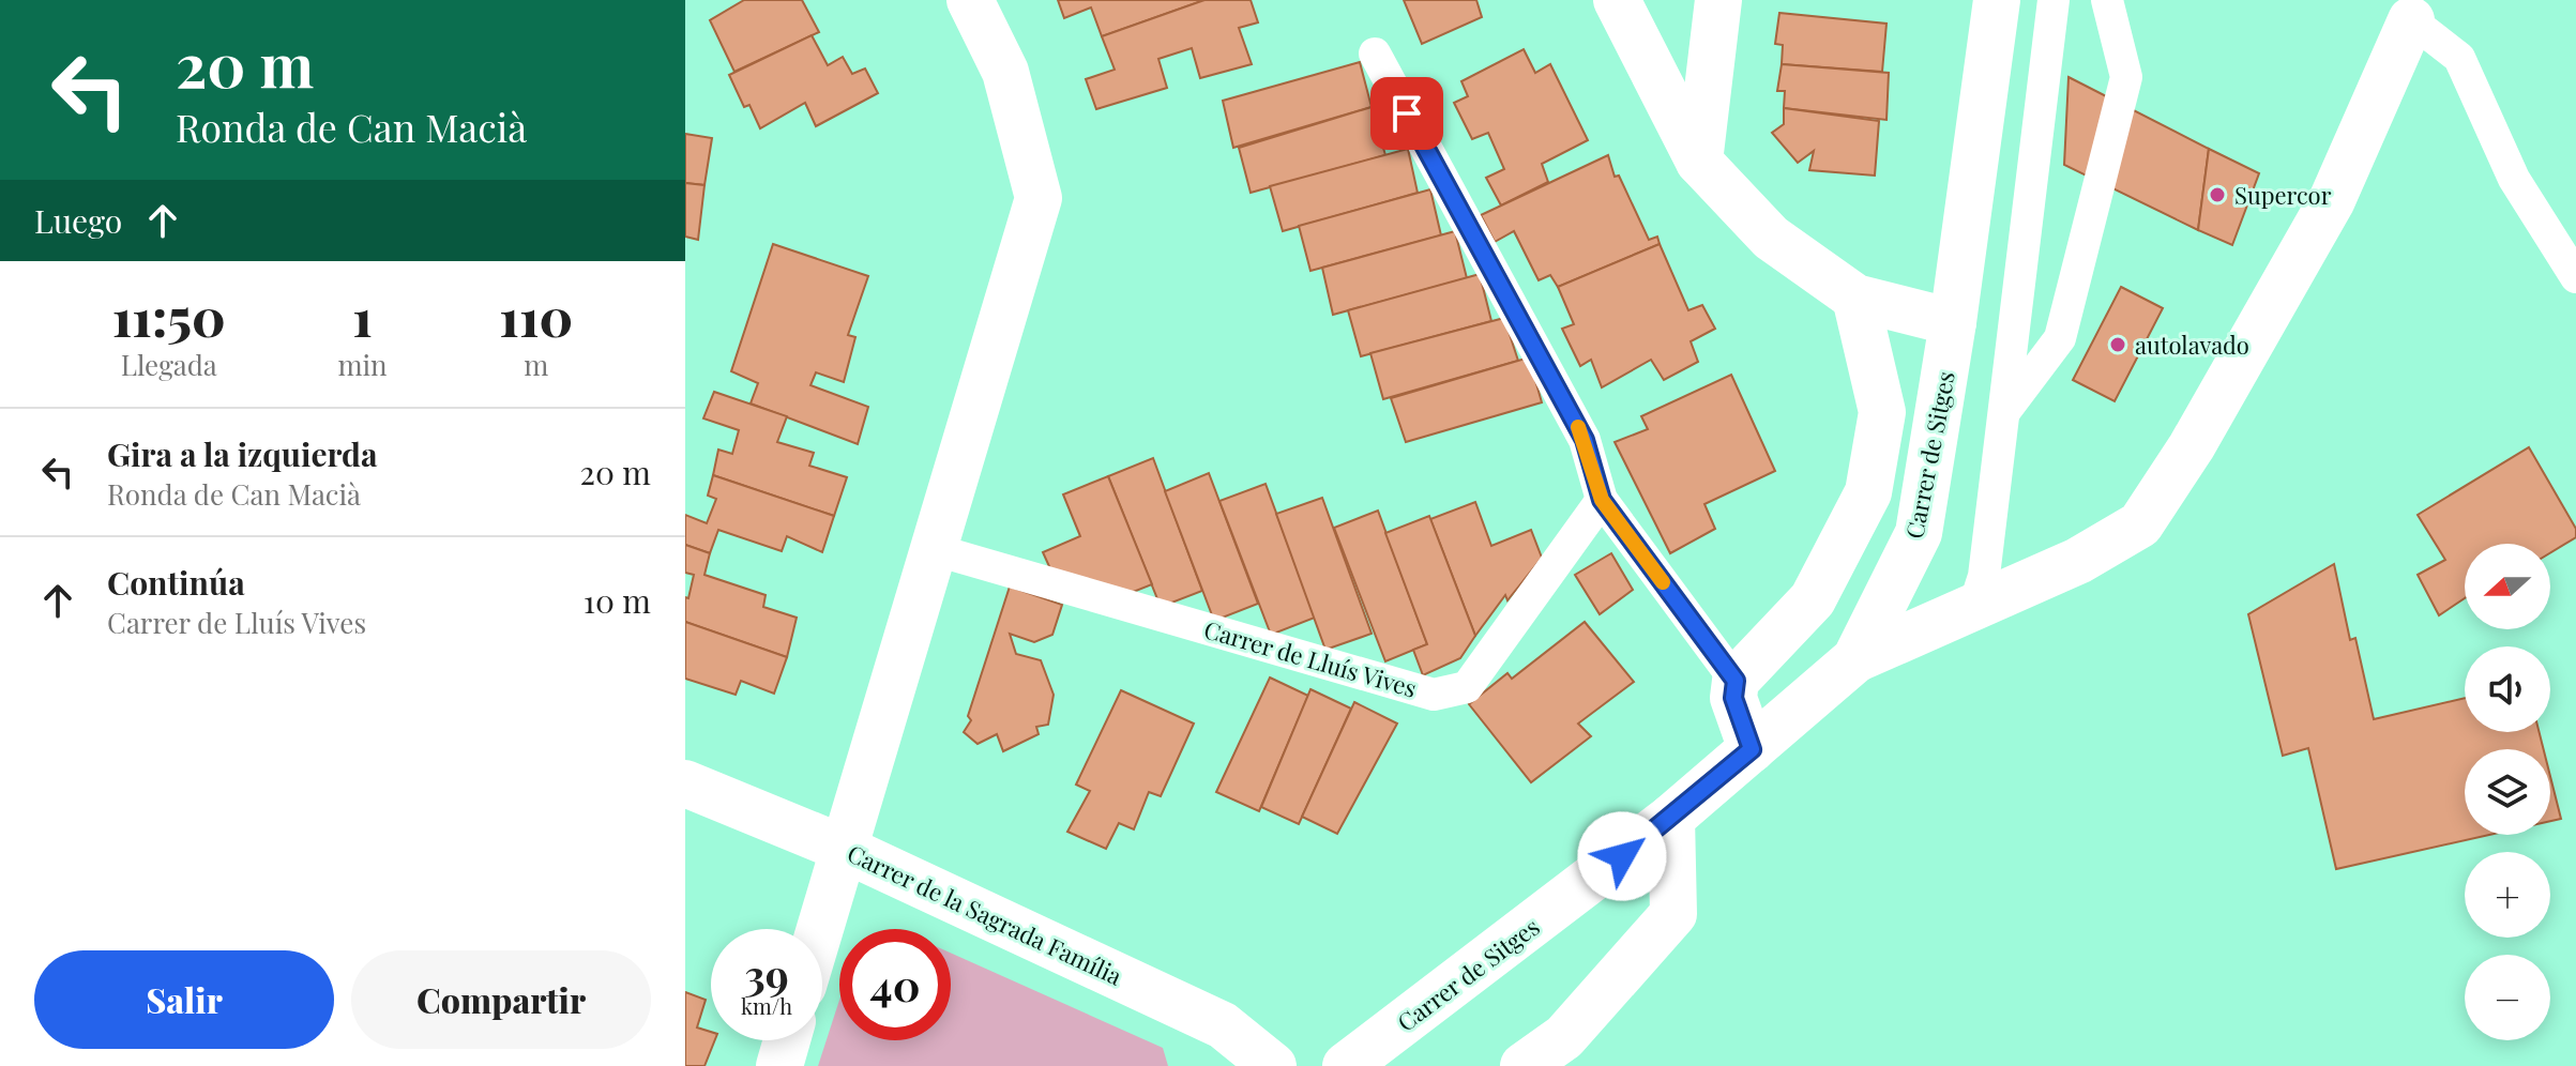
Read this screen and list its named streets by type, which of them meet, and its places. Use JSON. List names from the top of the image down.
{
  "streets": {
    "street": ["Carrer de Sitges", "Carrer de la Sagrada Família"],
    "lane": ["Carrer de Lluís Vives"]
  },
  "places": ["Supercor", "autolavado"],
  "north": "left",
  "page": {
    "turn": ["20 m", "Ronda de Can Macià"],
    "then": "Luego",
    "eta": [
      "11:50",
      "Llegada",
      "1",
      "min",
      "110",
      "m"
    ],
    "list": [
      {
        "name": "Gira a la izquierda",
        "note": "Ronda de Can Macià",
        "value": "20 m"
      },
      {
        "name": "Continúa",
        "note": "Carrer de Lluís Vives",
        "value": "10 m"
      }
    ],
    "map_buttons": ["+", "−"],
    "speed": "39 km/h",
    "limit": "40",
    "buttons": ["Salir", "Compartir"]
  }
}
